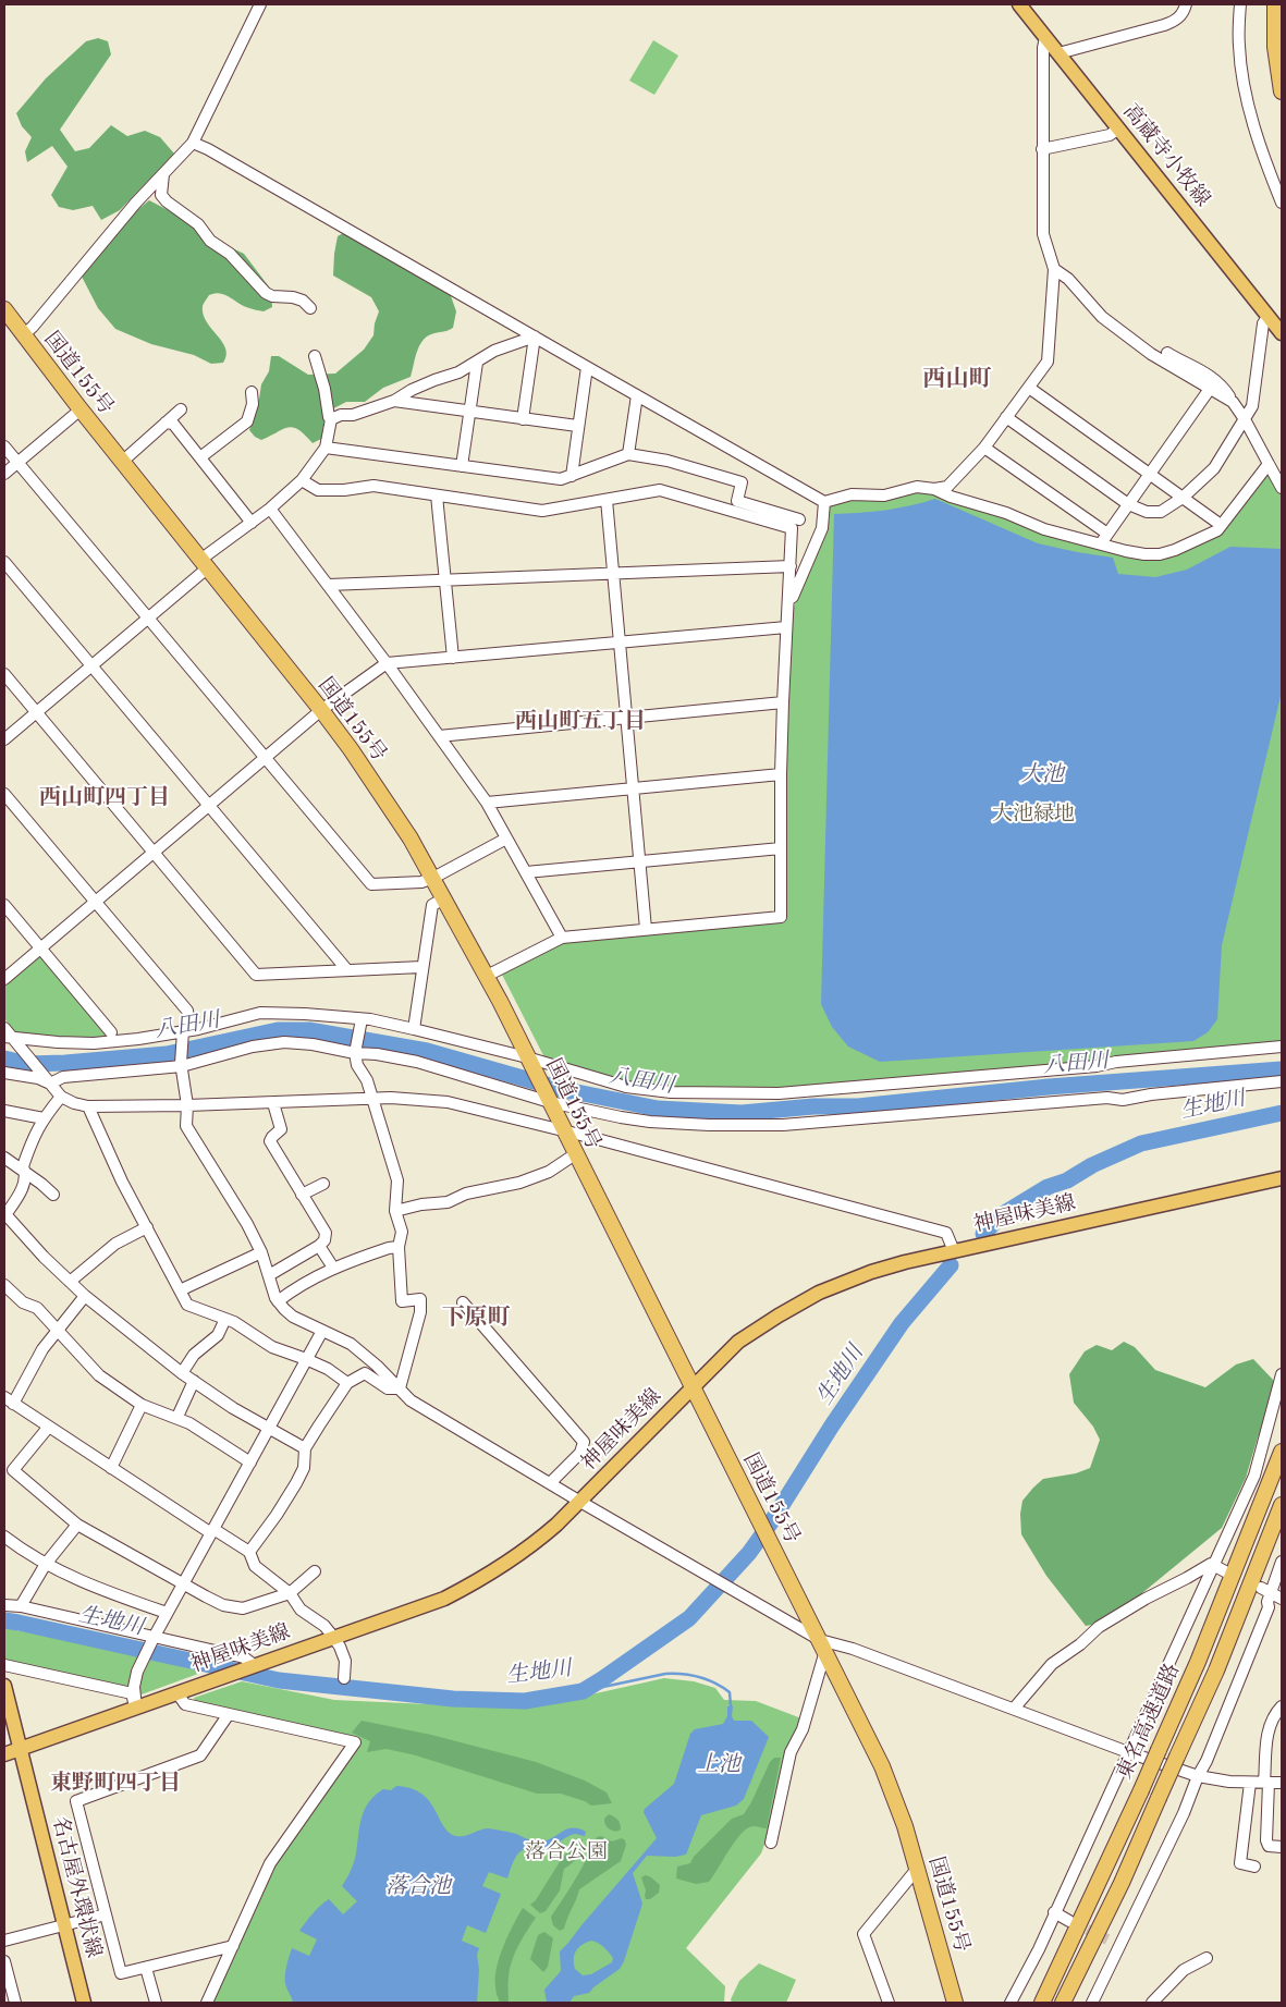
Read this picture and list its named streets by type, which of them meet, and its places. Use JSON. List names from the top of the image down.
{
  "streets": {
    "highway": ["国道155号", "東名高速道路"],
    "main road": ["高蔵寺小牧線", "神屋味美線", "名古屋外環状線"]
  },
  "crossings": [
    ["国道155号", "神屋味美線"],
    ["神屋味美線", "名古屋外環状線"]
  ],
  "districts": [
    "西山町",
    "西山町五丁目",
    "西山町四丁目",
    "下原町",
    "東野町四丁目"
  ],
  "water": [
    "大池",
    "八田川",
    "生地川",
    "上池",
    "落合池"
  ],
  "parks": ["大池緑地", "落合公園"]
}
